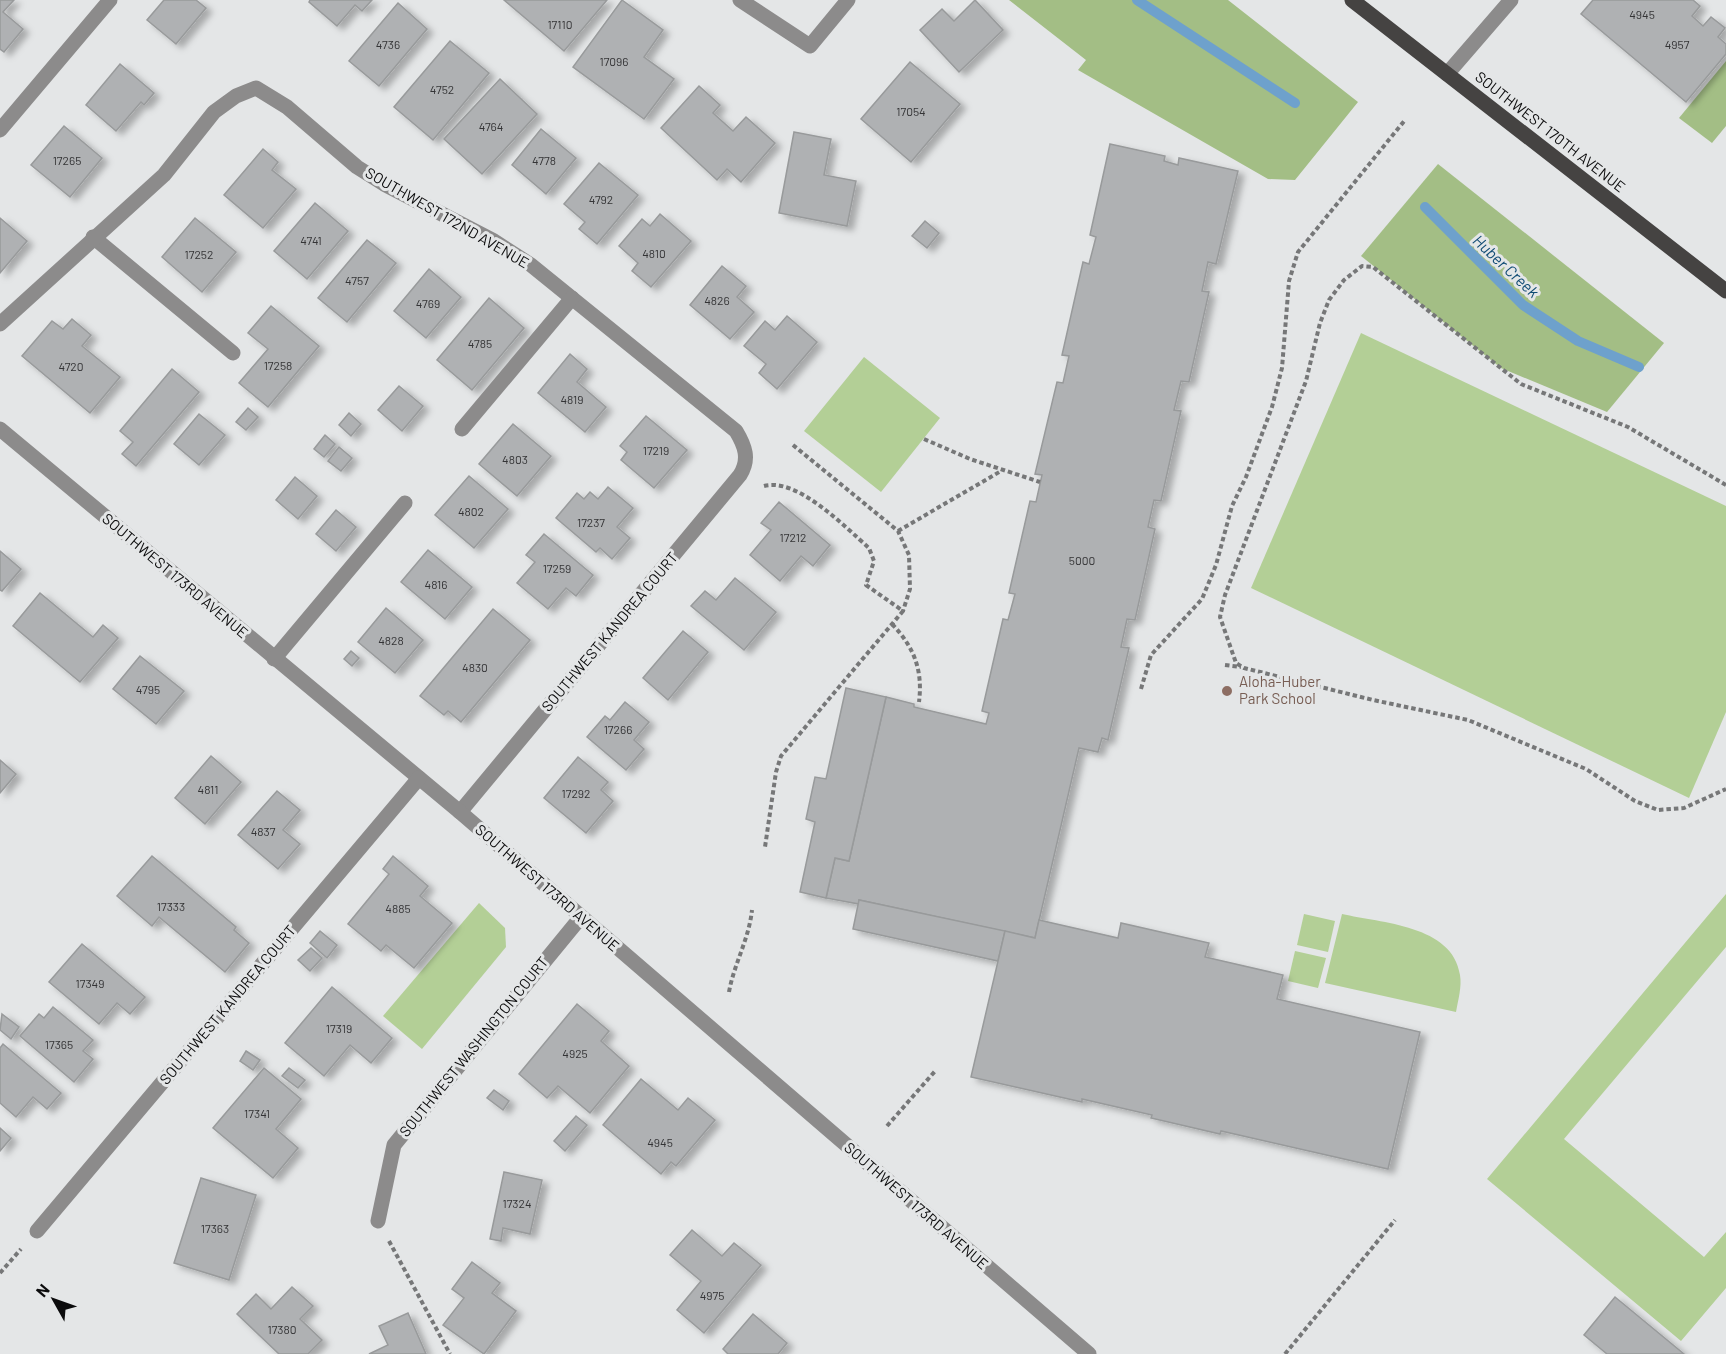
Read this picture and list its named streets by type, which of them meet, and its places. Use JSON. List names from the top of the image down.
{
  "streets": {
    "main road": ["SOUTHWEST 170TH AVENUE"],
    "street": [
      "SOUTHWEST 172ND AVENUE",
      "SOUTHWEST 173RD AVENUE",
      "SOUTHWEST KANDREA COURT",
      "SOUTHWEST WASHINGTON COURT"
    ]
  },
  "crossings": [
    ["SOUTHWEST 172ND AVENUE", "SOUTHWEST KANDREA COURT"],
    ["SOUTHWEST 173RD AVENUE", "SOUTHWEST KANDREA COURT"],
    ["SOUTHWEST 173RD AVENUE", "SOUTHWEST WASHINGTON COURT"]
  ],
  "water": ["Huber Creek"],
  "places": ["Aloha-Huber Park School"],
  "house_numbers": [
    "4945",
    "17110",
    "4736",
    "4957",
    "17096",
    "4752",
    "17054",
    "4764",
    "17265",
    "4778",
    "4792",
    "4741",
    "4810",
    "17252",
    "4757",
    "4826",
    "4769",
    "4785",
    "17258",
    "4720",
    "4819",
    "17219",
    "4803",
    "4802",
    "17237",
    "17212",
    "5000",
    "17259",
    "4816",
    "4828",
    "4830",
    "4795",
    "17266",
    "4811",
    "17292",
    "4837",
    "17333",
    "4885",
    "17349",
    "17319",
    "17365",
    "4925",
    "17341",
    "4945",
    "17324",
    "17363",
    "4975",
    "17380"
  ],
  "north": "top left"
}
